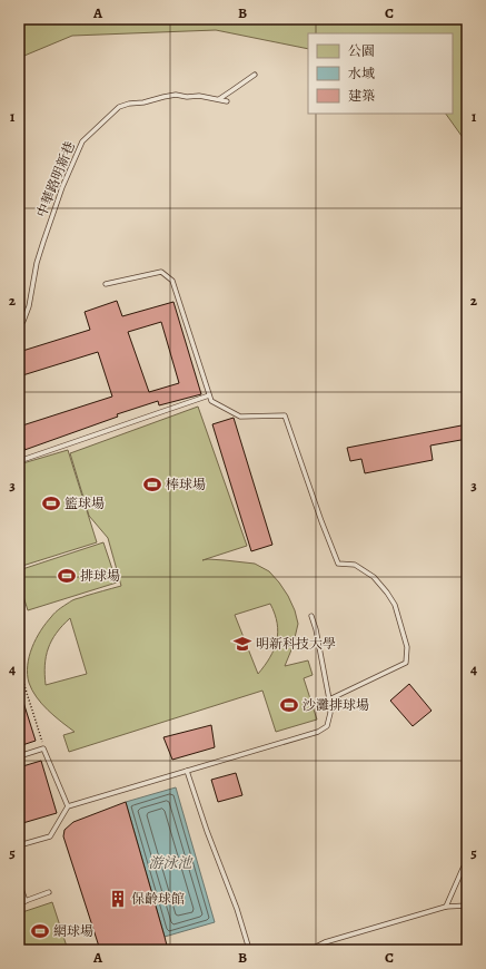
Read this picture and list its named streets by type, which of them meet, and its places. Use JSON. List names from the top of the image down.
{
  "streets": {
    "lane": ["中華路明新巷"]
  },
  "water": ["游泳池"],
  "places": {
    "sports": [
      "棒球場",
      "籃球場",
      "排球場",
      "沙灘排球場",
      "網球場"
    ],
    "school or university": ["明新科技大學"],
    "building": ["保齡球館"]
  },
  "legend": ["公園", "水域", "建築"],
  "grid": {
    "columns": ["A", "B", "C"],
    "rows": [
      "1",
      "2",
      "3",
      "4",
      "5"
    ]
  }
}
